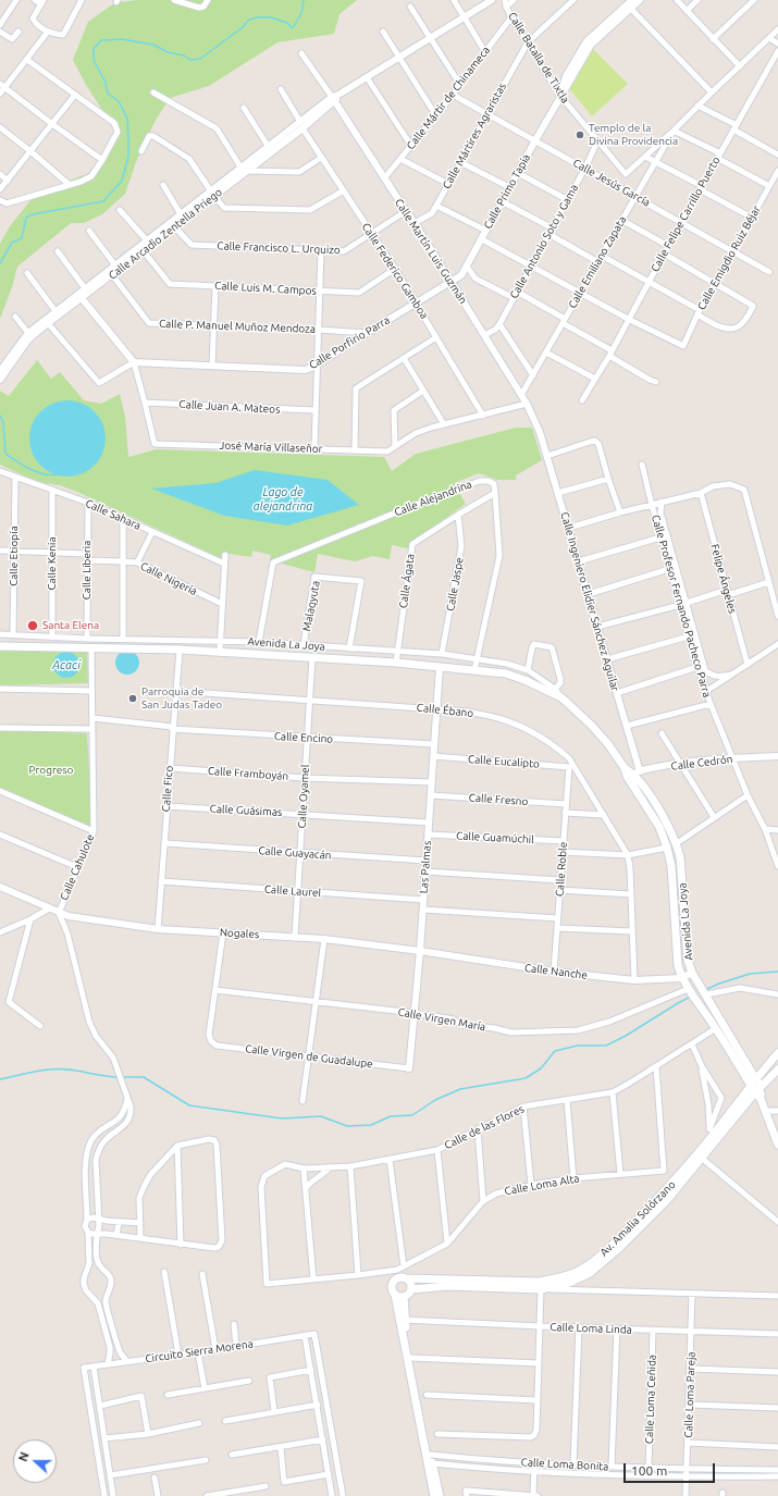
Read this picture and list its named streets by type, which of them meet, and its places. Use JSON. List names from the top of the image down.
{
  "streets": {
    "main road": ["Avenida La Joya", "Av. Amalia Solórzano"],
    "street": [
      "Calle Batalla de Tixtla",
      "Calle Mártir de Chinameca",
      "Calle Mártires Agraristas",
      "Calle Jesús García",
      "Calle Primo Tapia",
      "Calle Felipe Carrillo Puerto",
      "Calle Arcadio Zentella Priego",
      "Calle Antonio Soto y Gama",
      "Calle Francisco L. Urquizo",
      "Calle Martín Luis Guzmán",
      "Calle Emigdio Ruiz Béjar",
      "Calle Emiliano Zapata",
      "Calle Federico Gamboa",
      "Calle Luis M. Campos",
      "Calle P. Manuel Muñoz Mendoza",
      "Calle Porfirio Parra",
      "Calle Juan A. Mateos",
      "José María Villaseñor",
      "Calle Alejandrina",
      "Calle Sahara",
      "Calle Etiopía",
      "Calle Kenia",
      "Calle Liberia",
      "Calle Nigeria",
      "Felipe Ángeles",
      "Calle Ágata",
      "Calle Jaspe",
      "Calle Ingeniero Elidier Sánchez Aguilar",
      "Malaqyuta",
      "Calle Profesor Fernando Pacheco Parra",
      "Calle Ébano",
      "Calle Encino",
      "Calle Eucalipto",
      "Calle Cedrón",
      "Calle Framboyán",
      "Calle Fico",
      "Calle Oyamel",
      "Calle Fresno",
      "Calle Guásimas",
      "Calle Guamúchil",
      "Calle Guayacán",
      "Calle Cahulote",
      "Las Palmas",
      "Calle Roble",
      "Calle Laurel",
      "Nogales",
      "Calle Nanche",
      "Calle Virgen María",
      "Calle Virgen de Guadalupe",
      "Calle de las Flores",
      "Calle Loma Alta",
      "Calle Loma Linda",
      "Circuito Sierra Morena",
      "Calle Loma Pareja",
      "Calle Loma Ceñida",
      "Calle Loma Bonita"
    ]
  },
  "crossings": [
    ["Calle Batalla de Tixtla", "Calle Mártir de Chinameca"],
    ["Calle Batalla de Tixtla", "Calle Mártires Agraristas"],
    ["Calle Batalla de Tixtla", "Calle Primo Tapia"],
    ["Calle Batalla de Tixtla", "Calle Antonio Soto y Gama"],
    ["Calle Mártir de Chinameca", "Calle Jesús García"],
    ["Calle Mártir de Chinameca", "Calle Martín Luis Guzmán"],
    ["Calle Mártires Agraristas", "Calle Jesús García"],
    ["Calle Mártires Agraristas", "Calle Martín Luis Guzmán"],
    ["Calle Jesús García", "Calle Primo Tapia"],
    ["Calle Jesús García", "Calle Felipe Carrillo Puerto"],
    ["Calle Jesús García", "Calle Antonio Soto y Gama"],
    ["Calle Jesús García", "Calle Emigdio Ruiz Béjar"],
    ["Calle Jesús García", "Calle Emiliano Zapata"],
    ["Calle Primo Tapia", "Calle Martín Luis Guzmán"],
    ["Calle Primo Tapia", "Calle Porfirio Parra"],
    ["Calle Felipe Carrillo Puerto", "Calle Emigdio Ruiz Béjar"],
    ["Calle Arcadio Zentella Priego", "Calle Francisco L. Urquizo"],
    ["Calle Arcadio Zentella Priego", "Calle Martín Luis Guzmán"],
    ["Calle Arcadio Zentella Priego", "Calle Federico Gamboa"],
    ["Calle Arcadio Zentella Priego", "Calle Luis M. Campos"],
    ["Calle Arcadio Zentella Priego", "Calle P. Manuel Muñoz Mendoza"],
    ["Calle Antonio Soto y Gama", "Calle Martín Luis Guzmán"],
    ["Calle Francisco L. Urquizo", "Calle Martín Luis Guzmán"],
    ["Calle Francisco L. Urquizo", "Calle Federico Gamboa"],
    ["Calle Martín Luis Guzmán", "Calle Emiliano Zapata"],
    ["Calle Martín Luis Guzmán", "Calle Porfirio Parra"],
    ["Calle Martín Luis Guzmán", "Calle Ingeniero Elidier Sánchez Aguilar"],
    ["Calle Federico Gamboa", "Calle Luis M. Campos"],
    ["Calle Federico Gamboa", "Calle Porfirio Parra"],
    ["Calle P. Manuel Muñoz Mendoza", "Calle Porfirio Parra"],
    ["Calle Juan A. Mateos", "José María Villaseñor"],
    ["Calle Alejandrina", "Calle Ágata"],
    ["Calle Alejandrina", "Avenida La Joya"],
    ["Calle Sahara", "Calle Etiopía"],
    ["Calle Sahara", "Calle Kenia"],
    ["Calle Sahara", "Calle Liberia"],
    ["Calle Etiopía", "Avenida La Joya"],
    ["Calle Kenia", "Avenida La Joya"],
    ["Calle Liberia", "Calle Nigeria"],
    ["Calle Liberia", "Avenida La Joya"],
    ["Calle Ágata", "Calle Jaspe"],
    ["Calle Ágata", "Avenida La Joya"],
    ["Calle Jaspe", "Avenida La Joya"],
    ["Calle Ingeniero Elidier Sánchez Aguilar", "Avenida La Joya"],
    ["Calle Ingeniero Elidier Sánchez Aguilar", "Calle Cedrón"],
    ["Malaqyuta", "Avenida La Joya"],
    ["Calle Profesor Fernando Pacheco Parra", "Calle Cedrón"],
    ["Avenida La Joya", "Calle Cedrón"],
    ["Avenida La Joya", "Calle Fico"],
    ["Avenida La Joya", "Calle Oyamel"],
    ["Avenida La Joya", "Calle Cahulote"],
    ["Avenida La Joya", "Las Palmas"],
    ["Avenida La Joya", "Calle Nanche"],
    ["Avenida La Joya", "Calle Virgen María"],
    ["Avenida La Joya", "Calle de las Flores"],
    ["Avenida La Joya", "Av. Amalia Solórzano"],
    ["Calle Ébano", "Calle Eucalipto"],
    ["Calle Ébano", "Calle Fico"],
    ["Calle Ébano", "Calle Oyamel"],
    ["Calle Ébano", "Las Palmas"],
    ["Calle Ébano", "Calle Roble"],
    ["Calle Ébano", "Calle Nanche"],
    ["Calle Encino", "Calle Fico"],
    ["Calle Encino", "Calle Oyamel"],
    ["Calle Encino", "Calle Cahulote"],
    ["Calle Encino", "Las Palmas"],
    ["Calle Eucalipto", "Las Palmas"],
    ["Calle Eucalipto", "Calle Roble"],
    ["Calle Framboyán", "Calle Fico"],
    ["Calle Framboyán", "Calle Oyamel"],
    ["Calle Framboyán", "Las Palmas"],
    ["Calle Fico", "Calle Guásimas"],
    ["Calle Fico", "Calle Guayacán"],
    ["Calle Fico", "Calle Laurel"],
    ["Calle Fico", "Nogales"],
    ["Calle Oyamel", "Calle Guásimas"],
    ["Calle Oyamel", "Calle Guayacán"],
    ["Calle Oyamel", "Calle Laurel"],
    ["Calle Oyamel", "Nogales"],
    ["Calle Fresno", "Las Palmas"],
    ["Calle Fresno", "Calle Roble"],
    ["Calle Guásimas", "Las Palmas"],
    ["Calle Guamúchil", "Las Palmas"],
    ["Calle Guamúchil", "Calle Roble"],
    ["Calle Guayacán", "Las Palmas"],
    ["Calle Cahulote", "Nogales"],
    ["Las Palmas", "Calle Laurel"],
    ["Las Palmas", "Nogales"],
    ["Las Palmas", "Calle Nanche"],
    ["Las Palmas", "Calle Virgen María"],
    ["Las Palmas", "Calle Virgen de Guadalupe"],
    ["Calle Roble", "Calle Nanche"],
    ["Nogales", "Calle Nanche"],
    ["Calle Virgen María", "Calle Virgen de Guadalupe"],
    ["Calle de las Flores", "Calle Loma Alta"],
    ["Calle Loma Linda", "Calle Loma Pareja"],
    ["Calle Loma Linda", "Calle Loma Ceñida"],
    ["Calle Loma Pareja", "Calle Loma Bonita"],
    ["Calle Loma Ceñida", "Calle Loma Bonita"]
  ],
  "water": ["Lago de alejandrina", "Acaci"],
  "parks": ["Progreso"],
  "places": ["Templo de la Divina Providencia", "Santa Elena", "Parroquia de San Judas Tadeo"],
  "scale_bar": "100 m",
  "north": "left"
}
